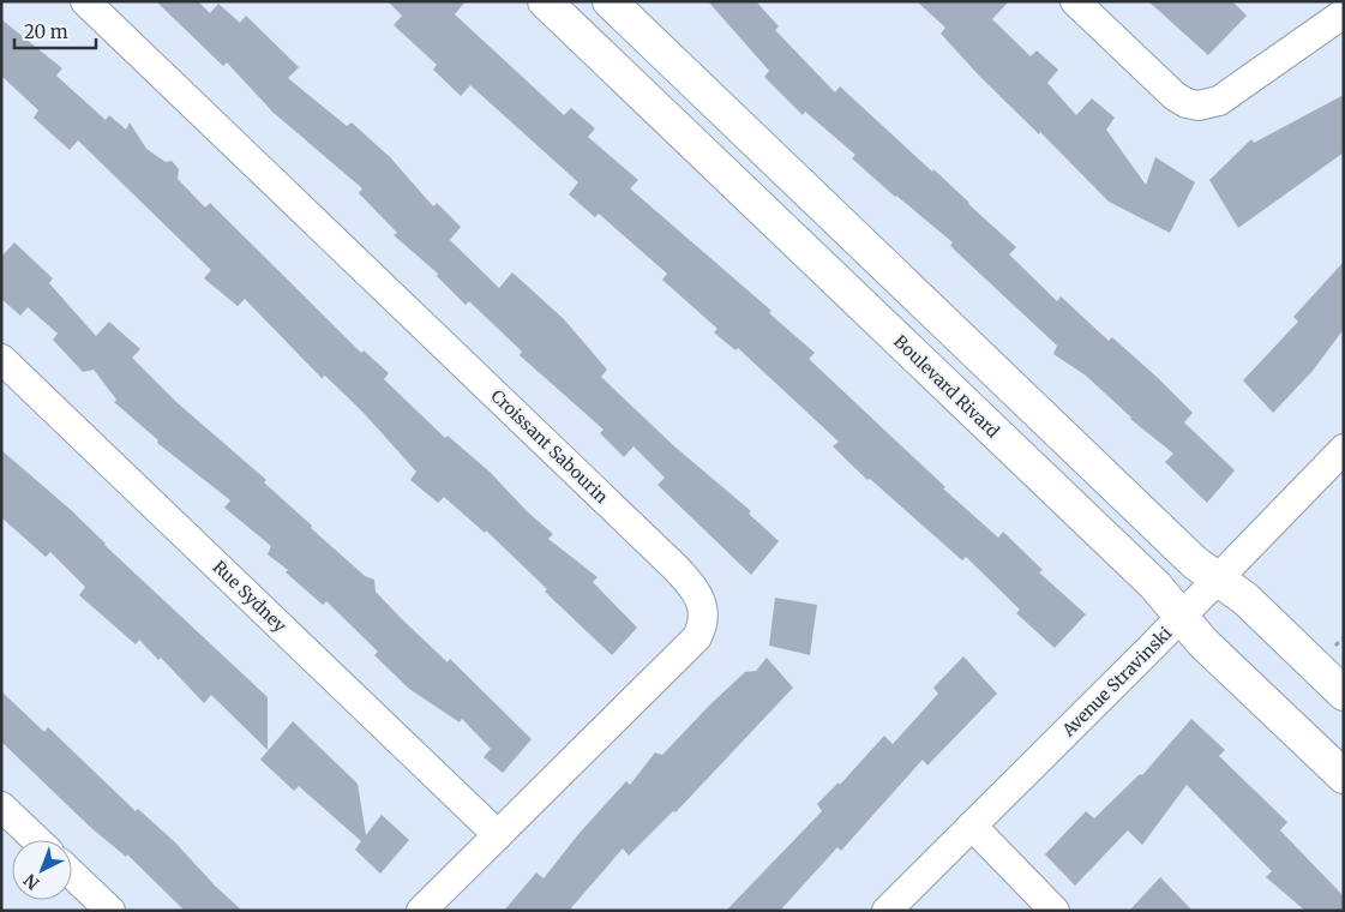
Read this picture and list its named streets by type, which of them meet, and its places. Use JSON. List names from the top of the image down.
{
  "streets": {
    "street": [
      "Boulevard Rivard",
      "Croissant Sabourin",
      "Rue Sydney",
      "Avenue Stravinski"
    ]
  },
  "crossings": [
    ["Boulevard Rivard", "Avenue Stravinski"],
    ["Croissant Sabourin", "Rue Sydney"]
  ],
  "scale_bar": "20 m",
  "north": "bottom left"
}
